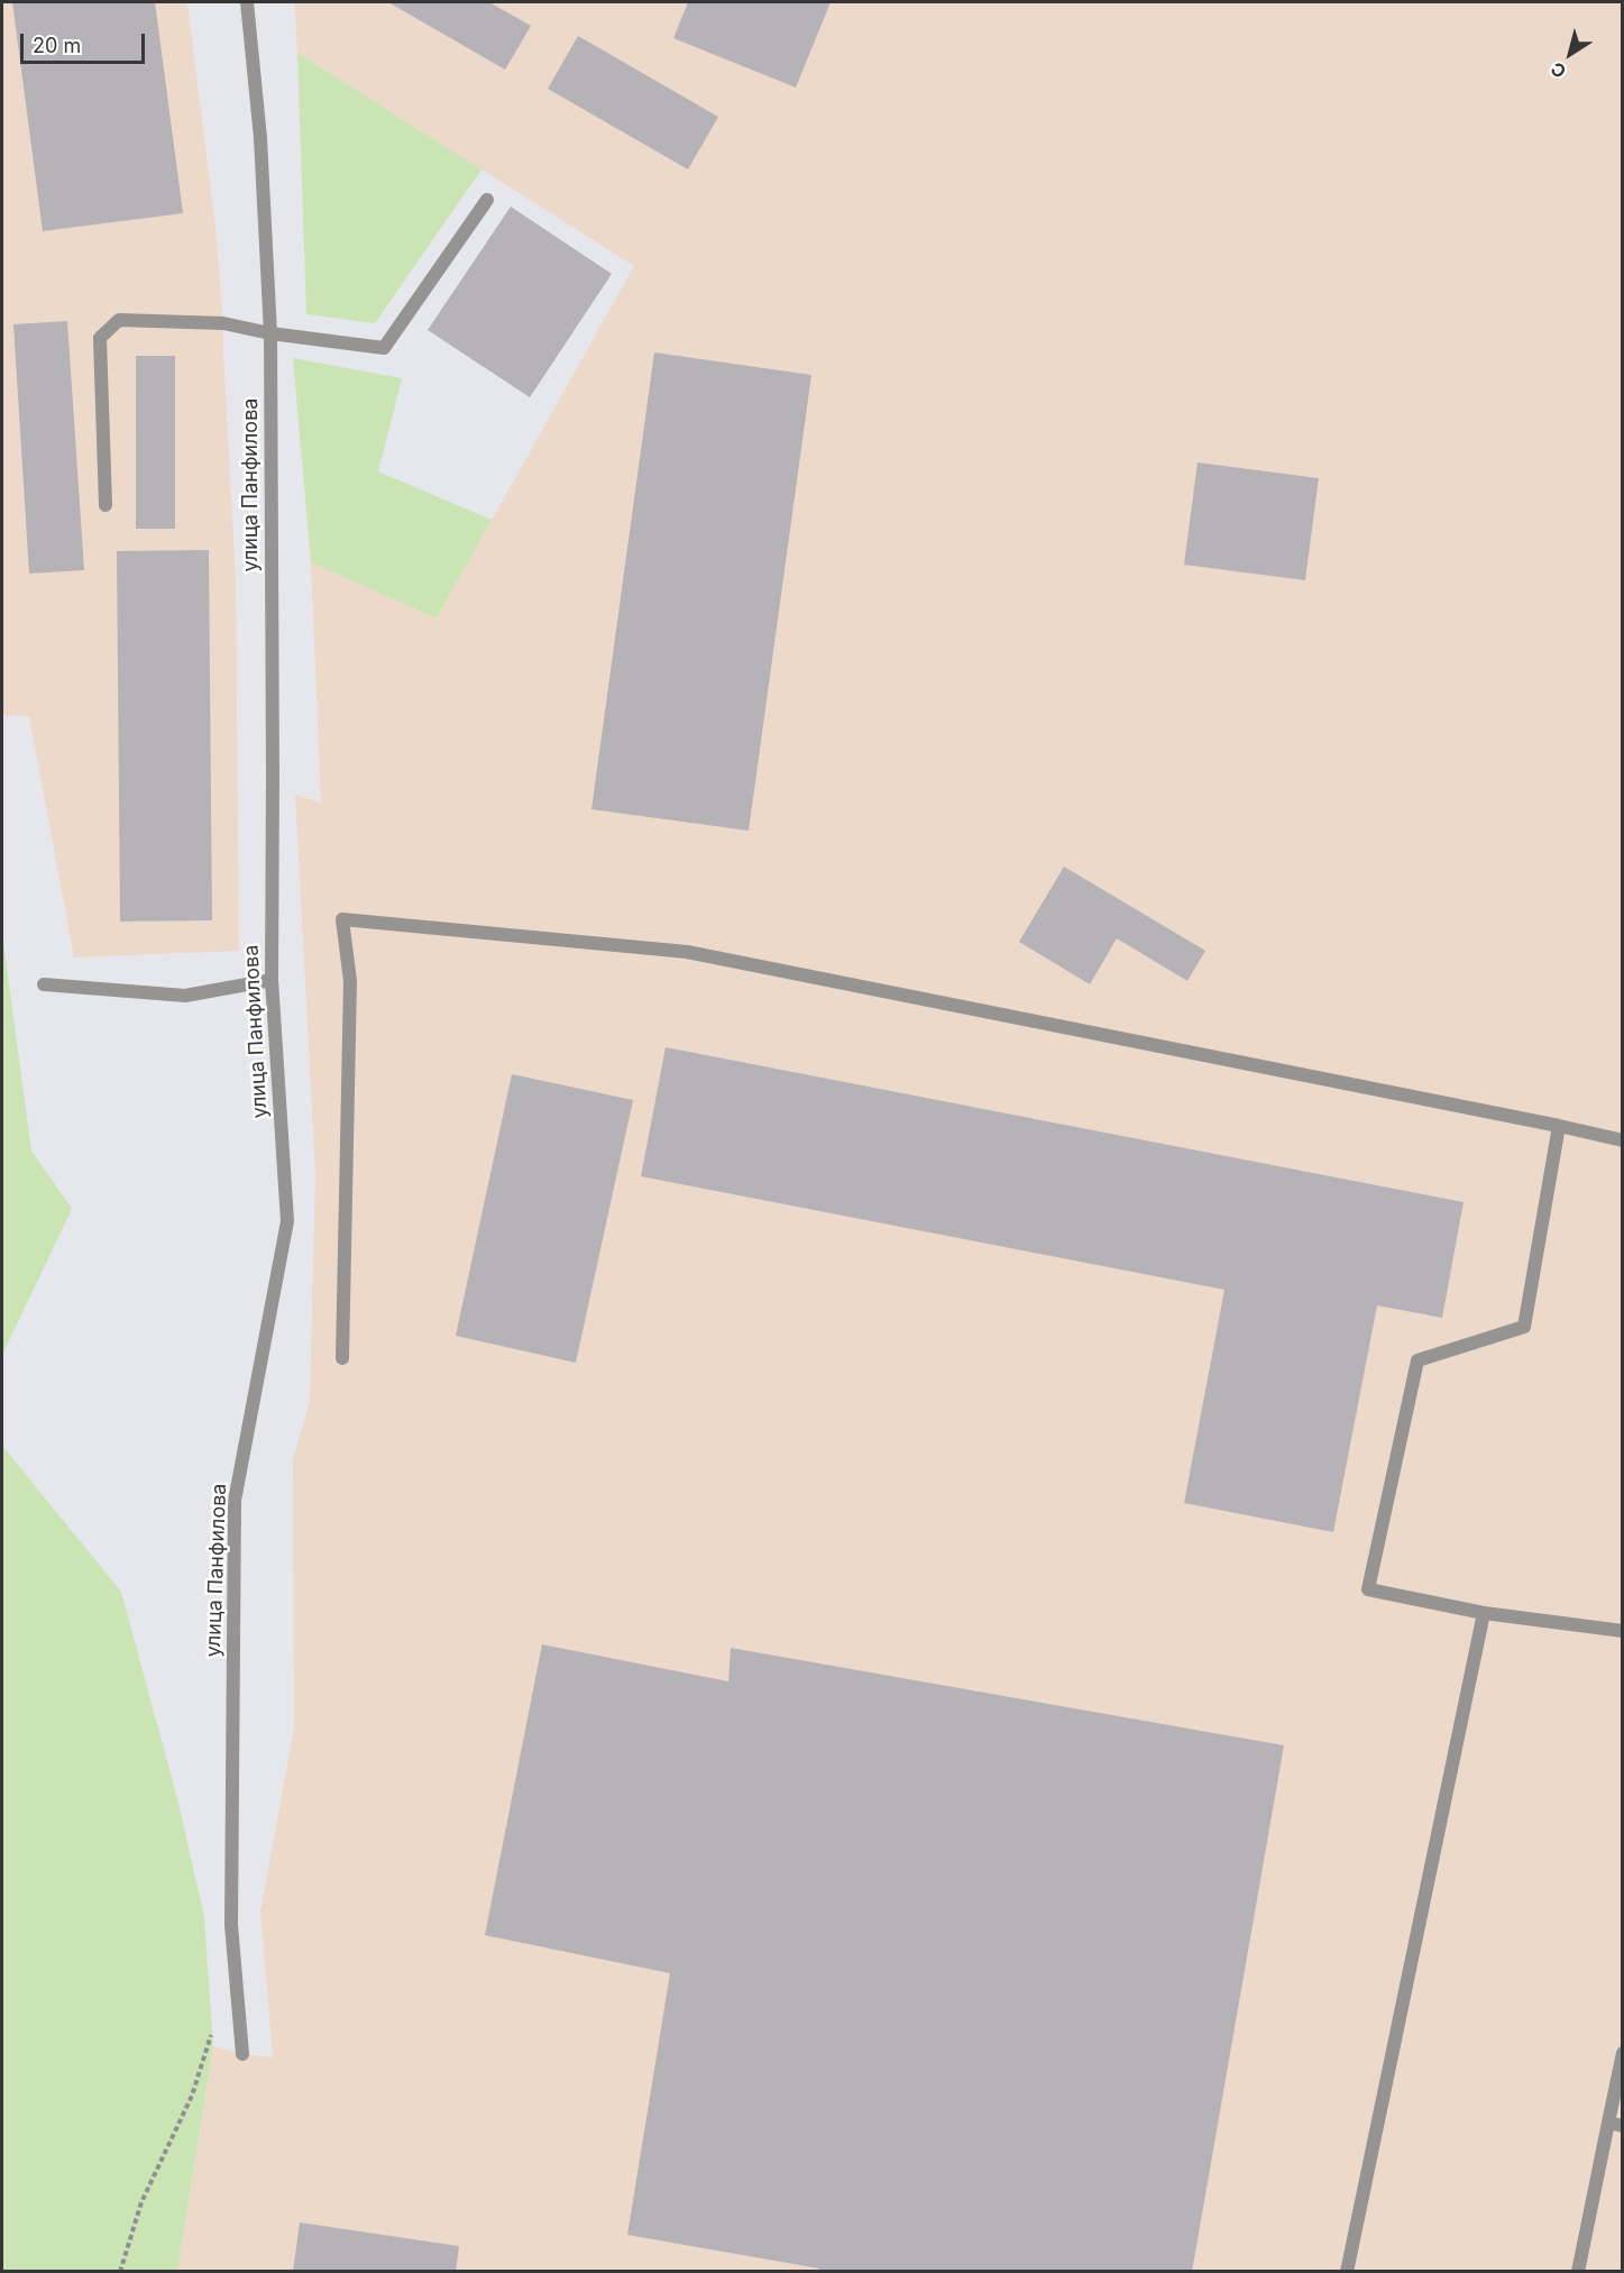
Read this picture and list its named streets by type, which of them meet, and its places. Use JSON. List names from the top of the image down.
{
  "streets": {
    "street": ["улица Панфилова"]
  },
  "scale_bar": "20 m",
  "north": "bottom left"
}
